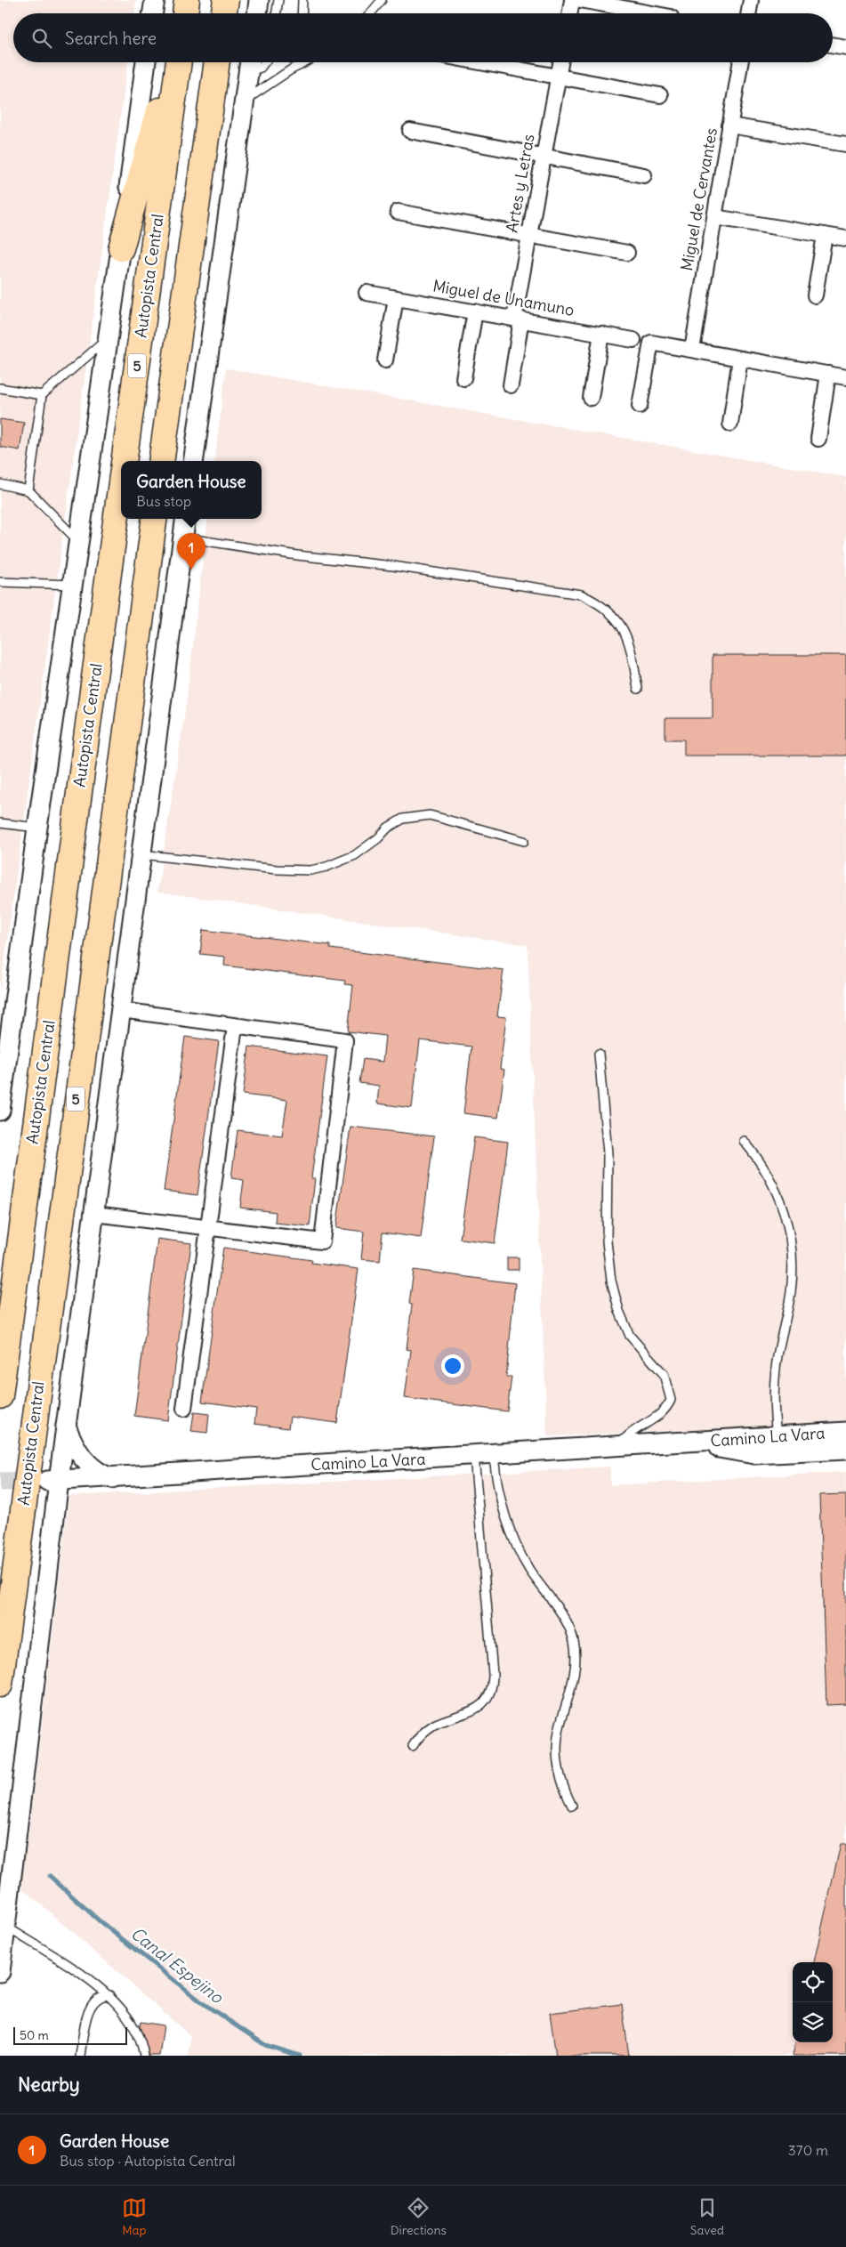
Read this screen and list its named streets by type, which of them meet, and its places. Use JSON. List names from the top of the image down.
{
  "streets": {
    "highway": ["Autopista Central", "5"],
    "street": [
      "Artes y Letras",
      "Miguel de Cervantes",
      "Miguel de Unamuno",
      "Camino La Vara"
    ]
  },
  "crossings": [
    ["Artes y Letras", "Miguel de Unamuno"]
  ],
  "water": ["Canal Espejino"],
  "scale_bar": "50 m",
  "page": {
    "search": "Search here",
    "popup": ["Garden House", "Bus stop"],
    "pins": "1",
    "scale": "50 m",
    "heading": "Nearby",
    "list": [
      {
        "mark": "1",
        "name": "Garden House",
        "note": "Bus stop · Autopista Central",
        "value": "370 m"
      }
    ],
    "nav": ["Map", "Directions", "Saved"]
  }
}
